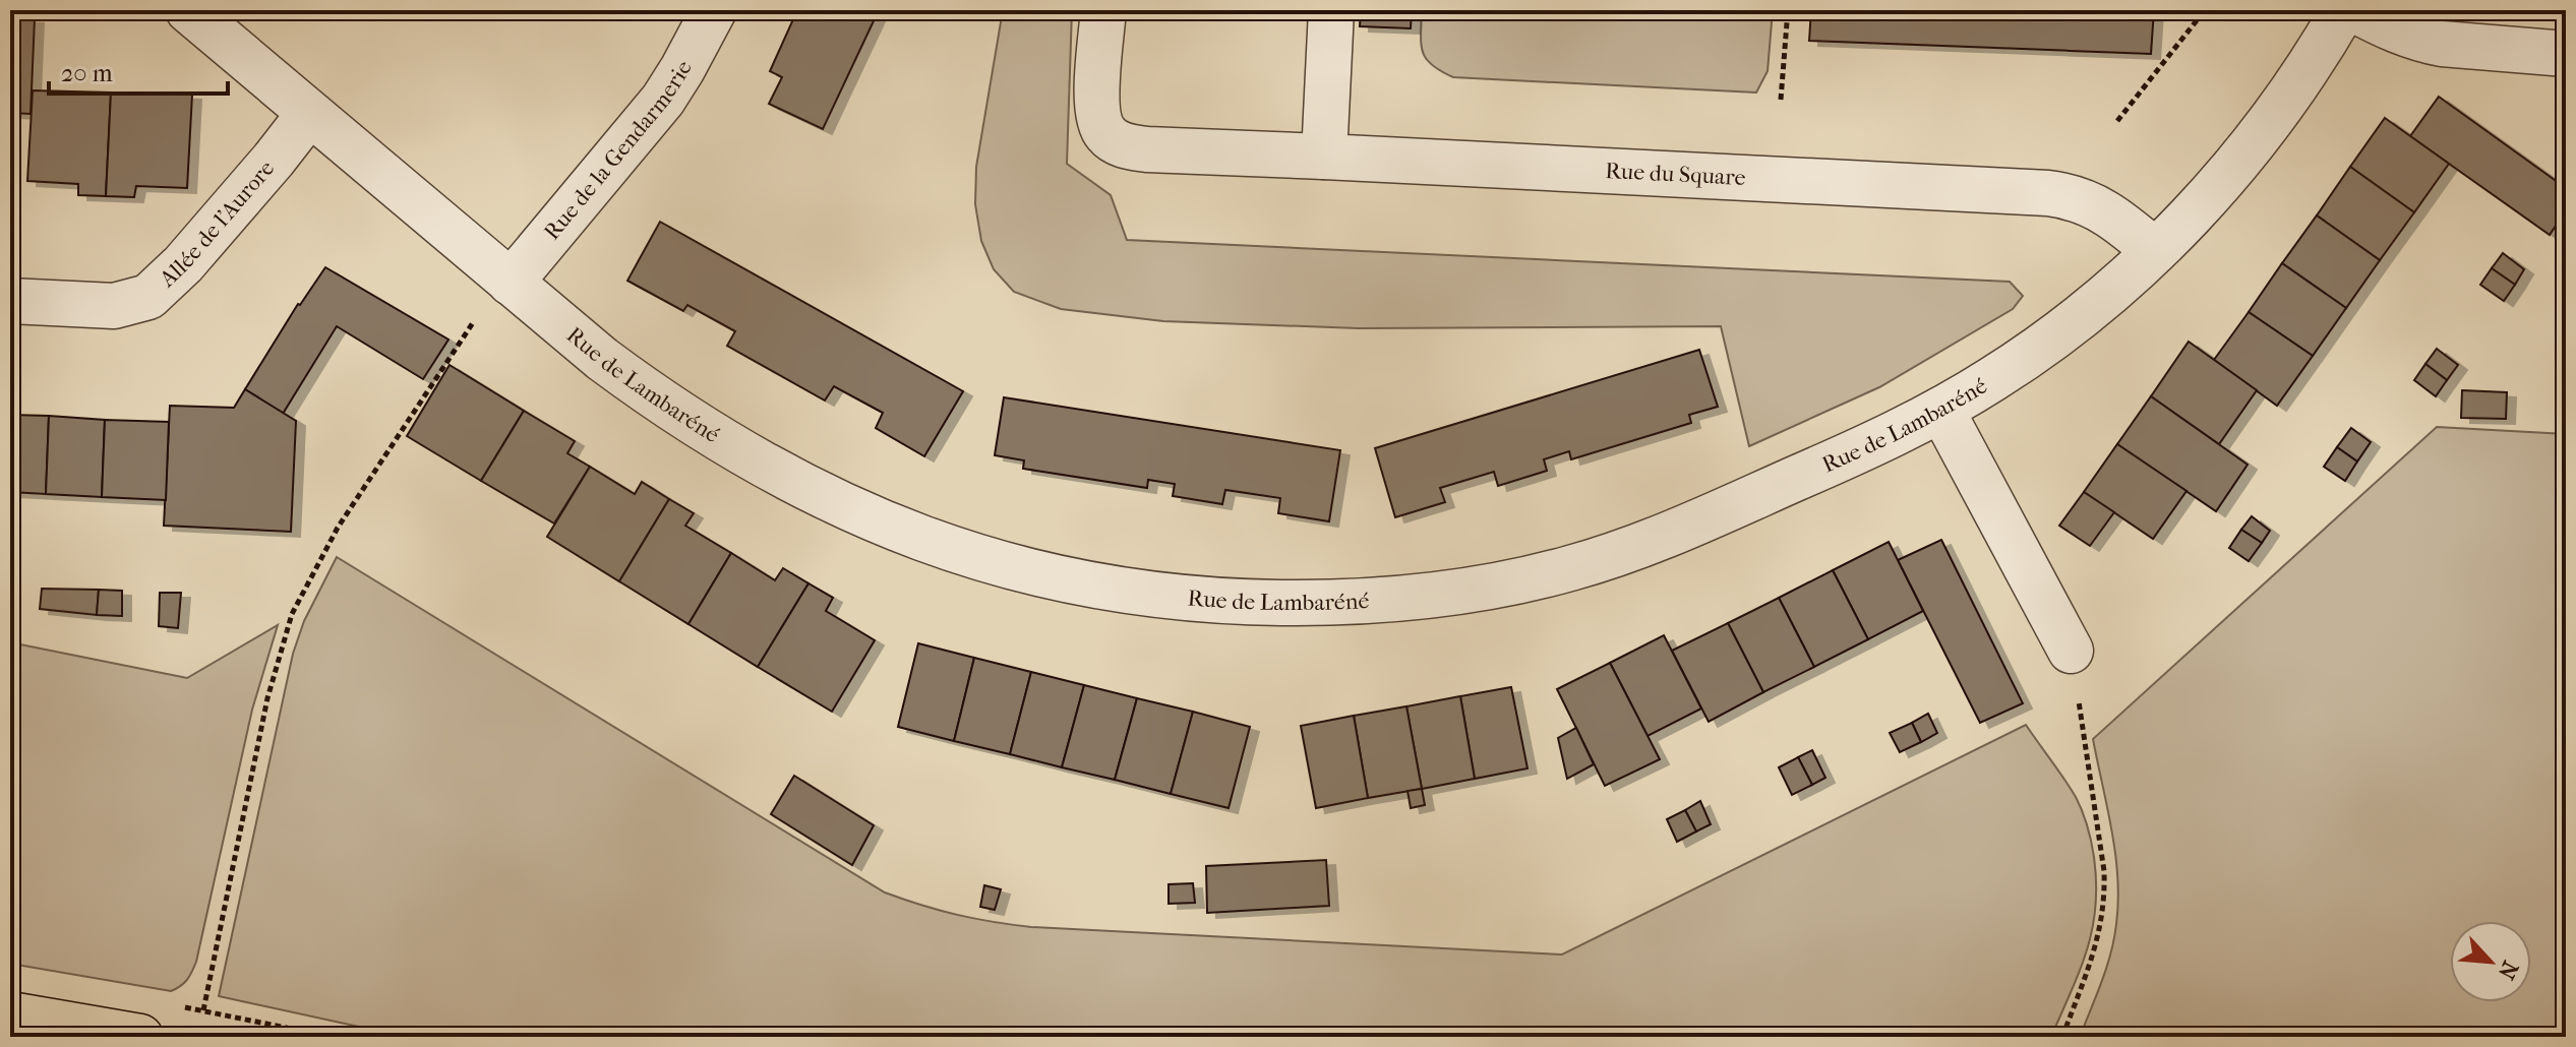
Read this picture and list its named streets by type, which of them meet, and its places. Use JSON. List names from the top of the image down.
{
  "streets": {
    "street": [
      "Rue de la Gendarmerie",
      "Rue du Square",
      "Allée de l'Aurore",
      "Rue de Lambaréné"
    ]
  },
  "crossings": [
    ["Rue de la Gendarmerie", "Rue de Lambaréné"],
    ["Rue du Square", "Rue de Lambaréné"],
    ["Allée de l'Aurore", "Rue de Lambaréné"]
  ],
  "scale_bar": "20 m",
  "north": "bottom right"
}
